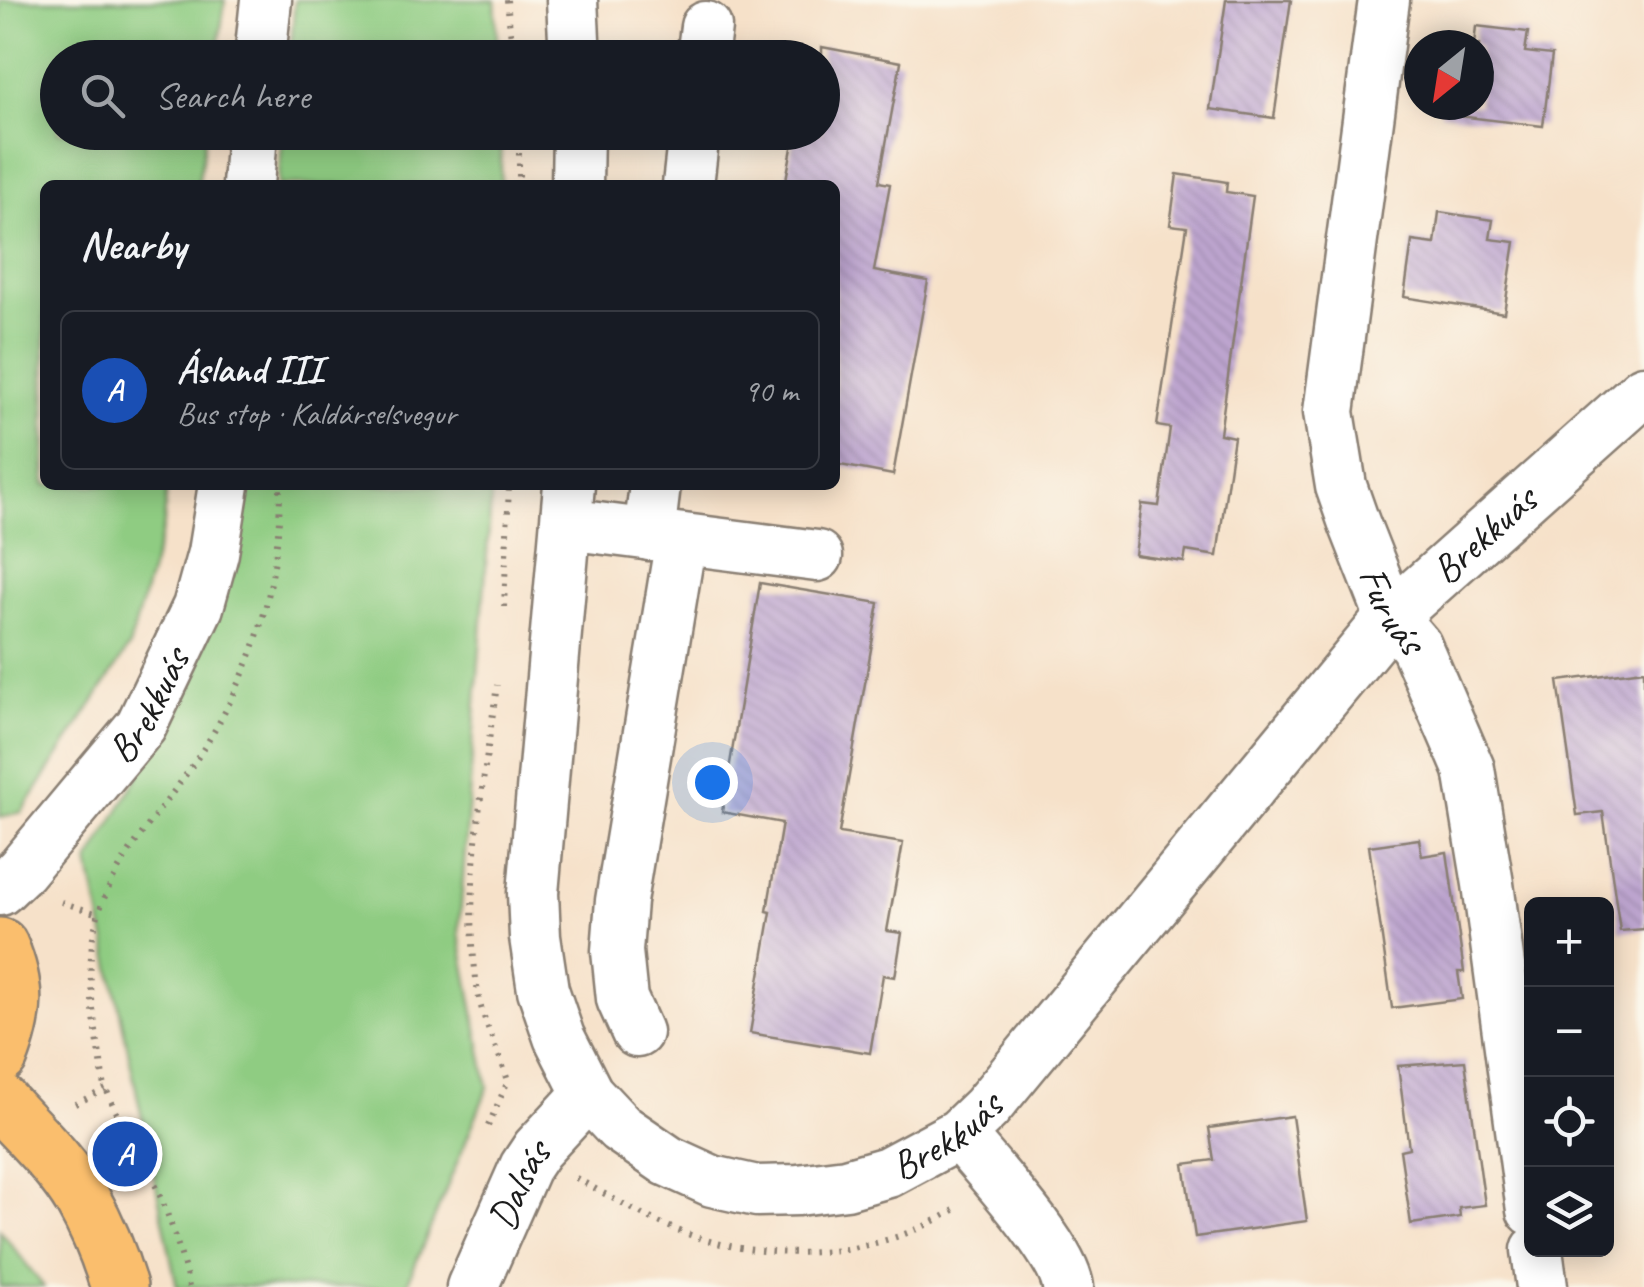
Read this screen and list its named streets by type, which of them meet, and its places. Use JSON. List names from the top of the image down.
{
  "streets": {
    "street": ["Brekkuás", "Furuás", "Dalsás"]
  },
  "crossings": [
    ["Brekkuás", "Furuás"],
    ["Brekkuás", "Dalsás"]
  ],
  "north": "bottom left",
  "page": {
    "search": "Search here",
    "heading": "Nearby",
    "list": [
      {
        "mark": "A",
        "name": "Ásland III",
        "note": "Bus stop · Kaldárselsvegur",
        "value": "90 m"
      }
    ],
    "map_buttons": ["+", "−"],
    "pins": "A"
  }
}
